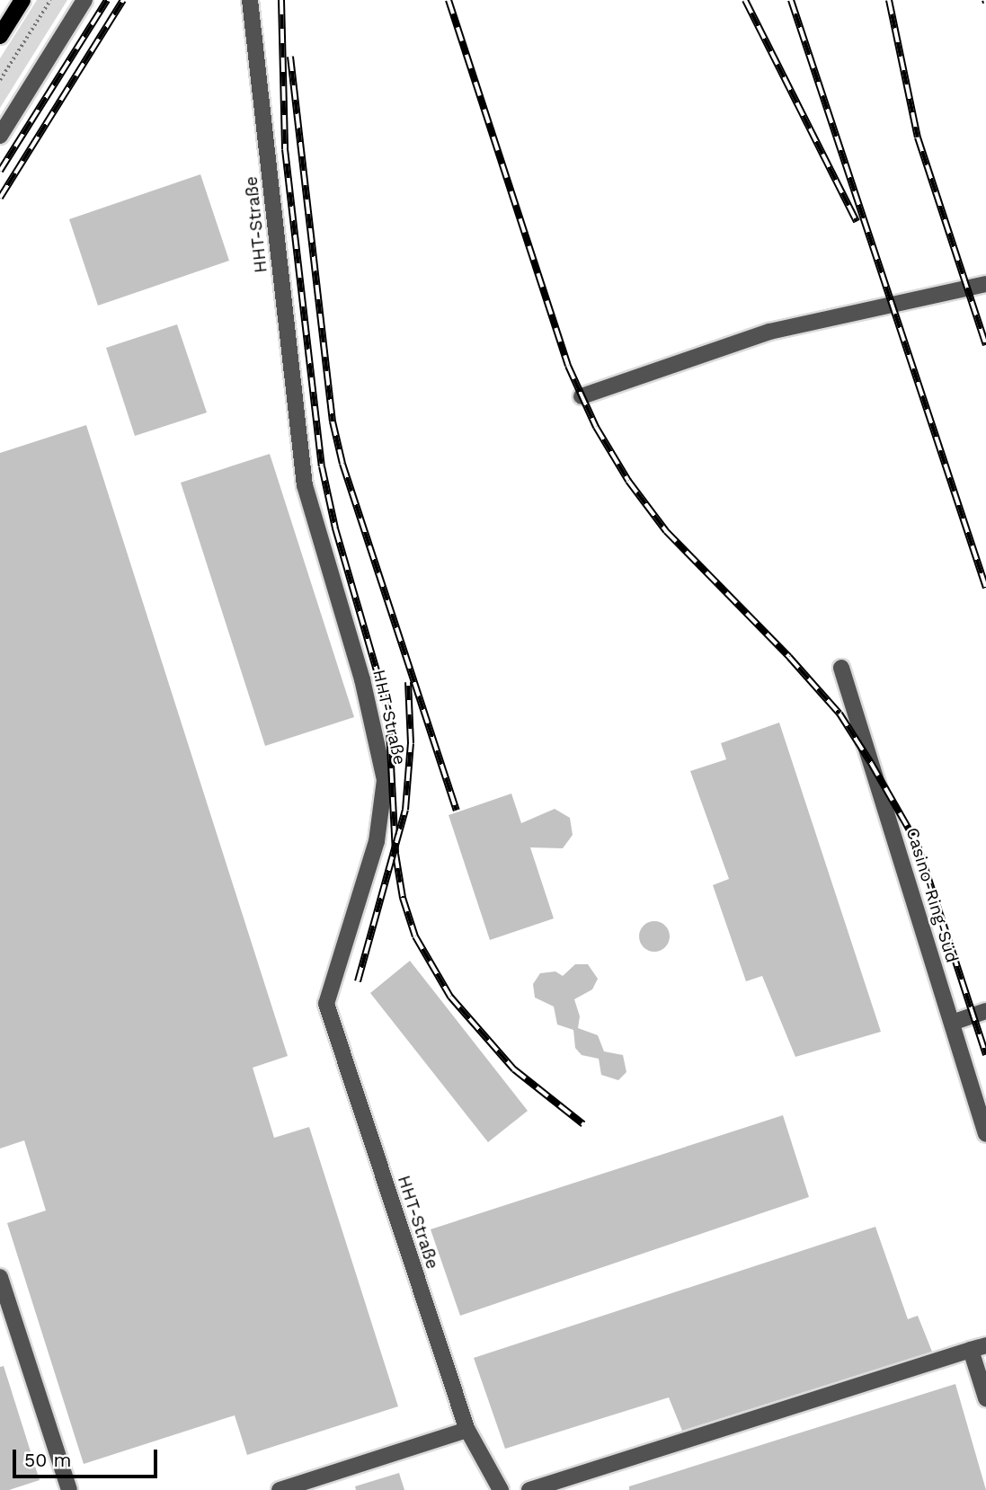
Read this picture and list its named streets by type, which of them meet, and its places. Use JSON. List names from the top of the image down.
{
  "streets": {
    "lane": ["HHT-Straße", "Casino-Ring-Süd"]
  },
  "scale_bar": "50 m"
}
